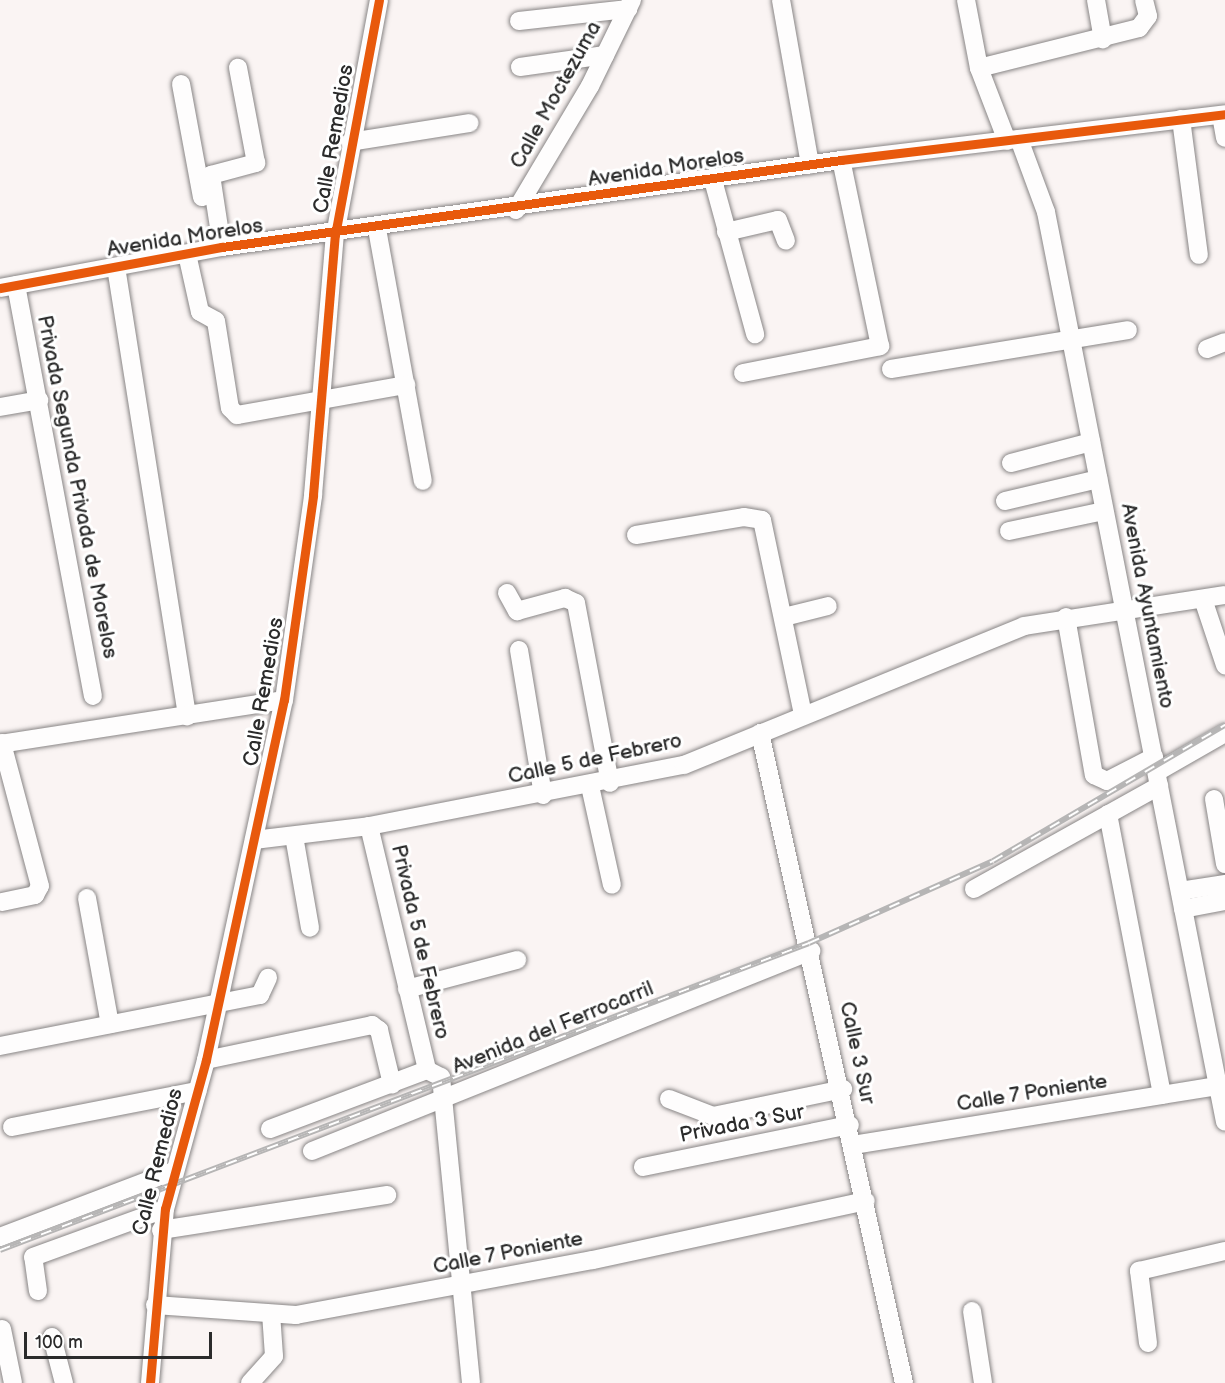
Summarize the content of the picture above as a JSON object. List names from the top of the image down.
{
  "streets": {
    "street": [
      "Calle Moctezuma",
      "Calle Remedios",
      "Avenida Morelos",
      "Privada Segunda Privada de Morelos",
      "Avenida Ayuntamiento",
      "Calle 5 de Febrero",
      "Privada 5 de Febrero",
      "Avenida del Ferrocarril",
      "Calle 3 Sur",
      "Calle 7 Poniente",
      "Privada 3 Sur"
    ]
  },
  "crossings": [
    ["Calle Moctezuma", "Avenida Morelos"],
    ["Calle Remedios", "Avenida Morelos"],
    ["Calle Remedios", "Calle 5 de Febrero"],
    ["Calle Remedios", "Calle 7 Poniente"],
    ["Avenida Morelos", "Privada Segunda Privada de Morelos"],
    ["Avenida Morelos", "Avenida Ayuntamiento"],
    ["Avenida Ayuntamiento", "Calle 5 de Febrero"],
    ["Avenida Ayuntamiento", "Calle 7 Poniente"],
    ["Calle 5 de Febrero", "Privada 5 de Febrero"],
    ["Calle 5 de Febrero", "Calle 3 Sur"],
    ["Privada 5 de Febrero", "Avenida del Ferrocarril"],
    ["Avenida del Ferrocarril", "Calle 3 Sur"],
    ["Calle 3 Sur", "Calle 7 Poniente"],
    ["Calle 3 Sur", "Privada 3 Sur"]
  ],
  "scale_bar": "100 m"
}
